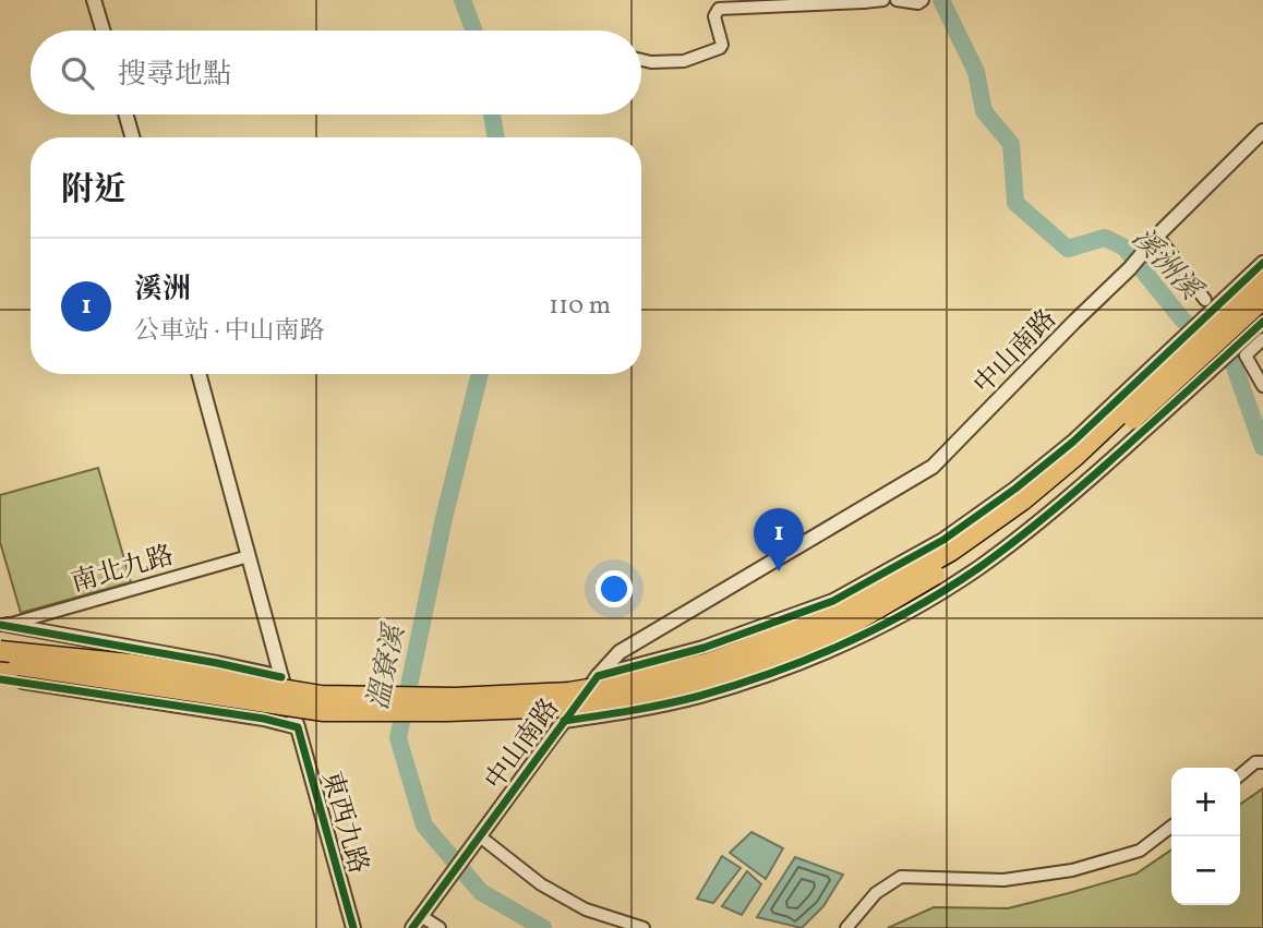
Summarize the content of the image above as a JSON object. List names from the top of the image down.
{
  "streets": {
    "street": ["中山南路", "南北九路", "東西九路"]
  },
  "crossings": [
    ["南北九路", "東西九路"]
  ],
  "water": ["溪洲溪", "溫寮溪"],
  "page": {
    "search": "搜尋地點",
    "heading": "附近",
    "list": [
      {
        "mark": "1",
        "name": "溪洲",
        "note": "公車站 · 中山南路",
        "value": "110 m"
      }
    ],
    "pins": "1",
    "map_buttons": ["+", "−"]
  }
}
